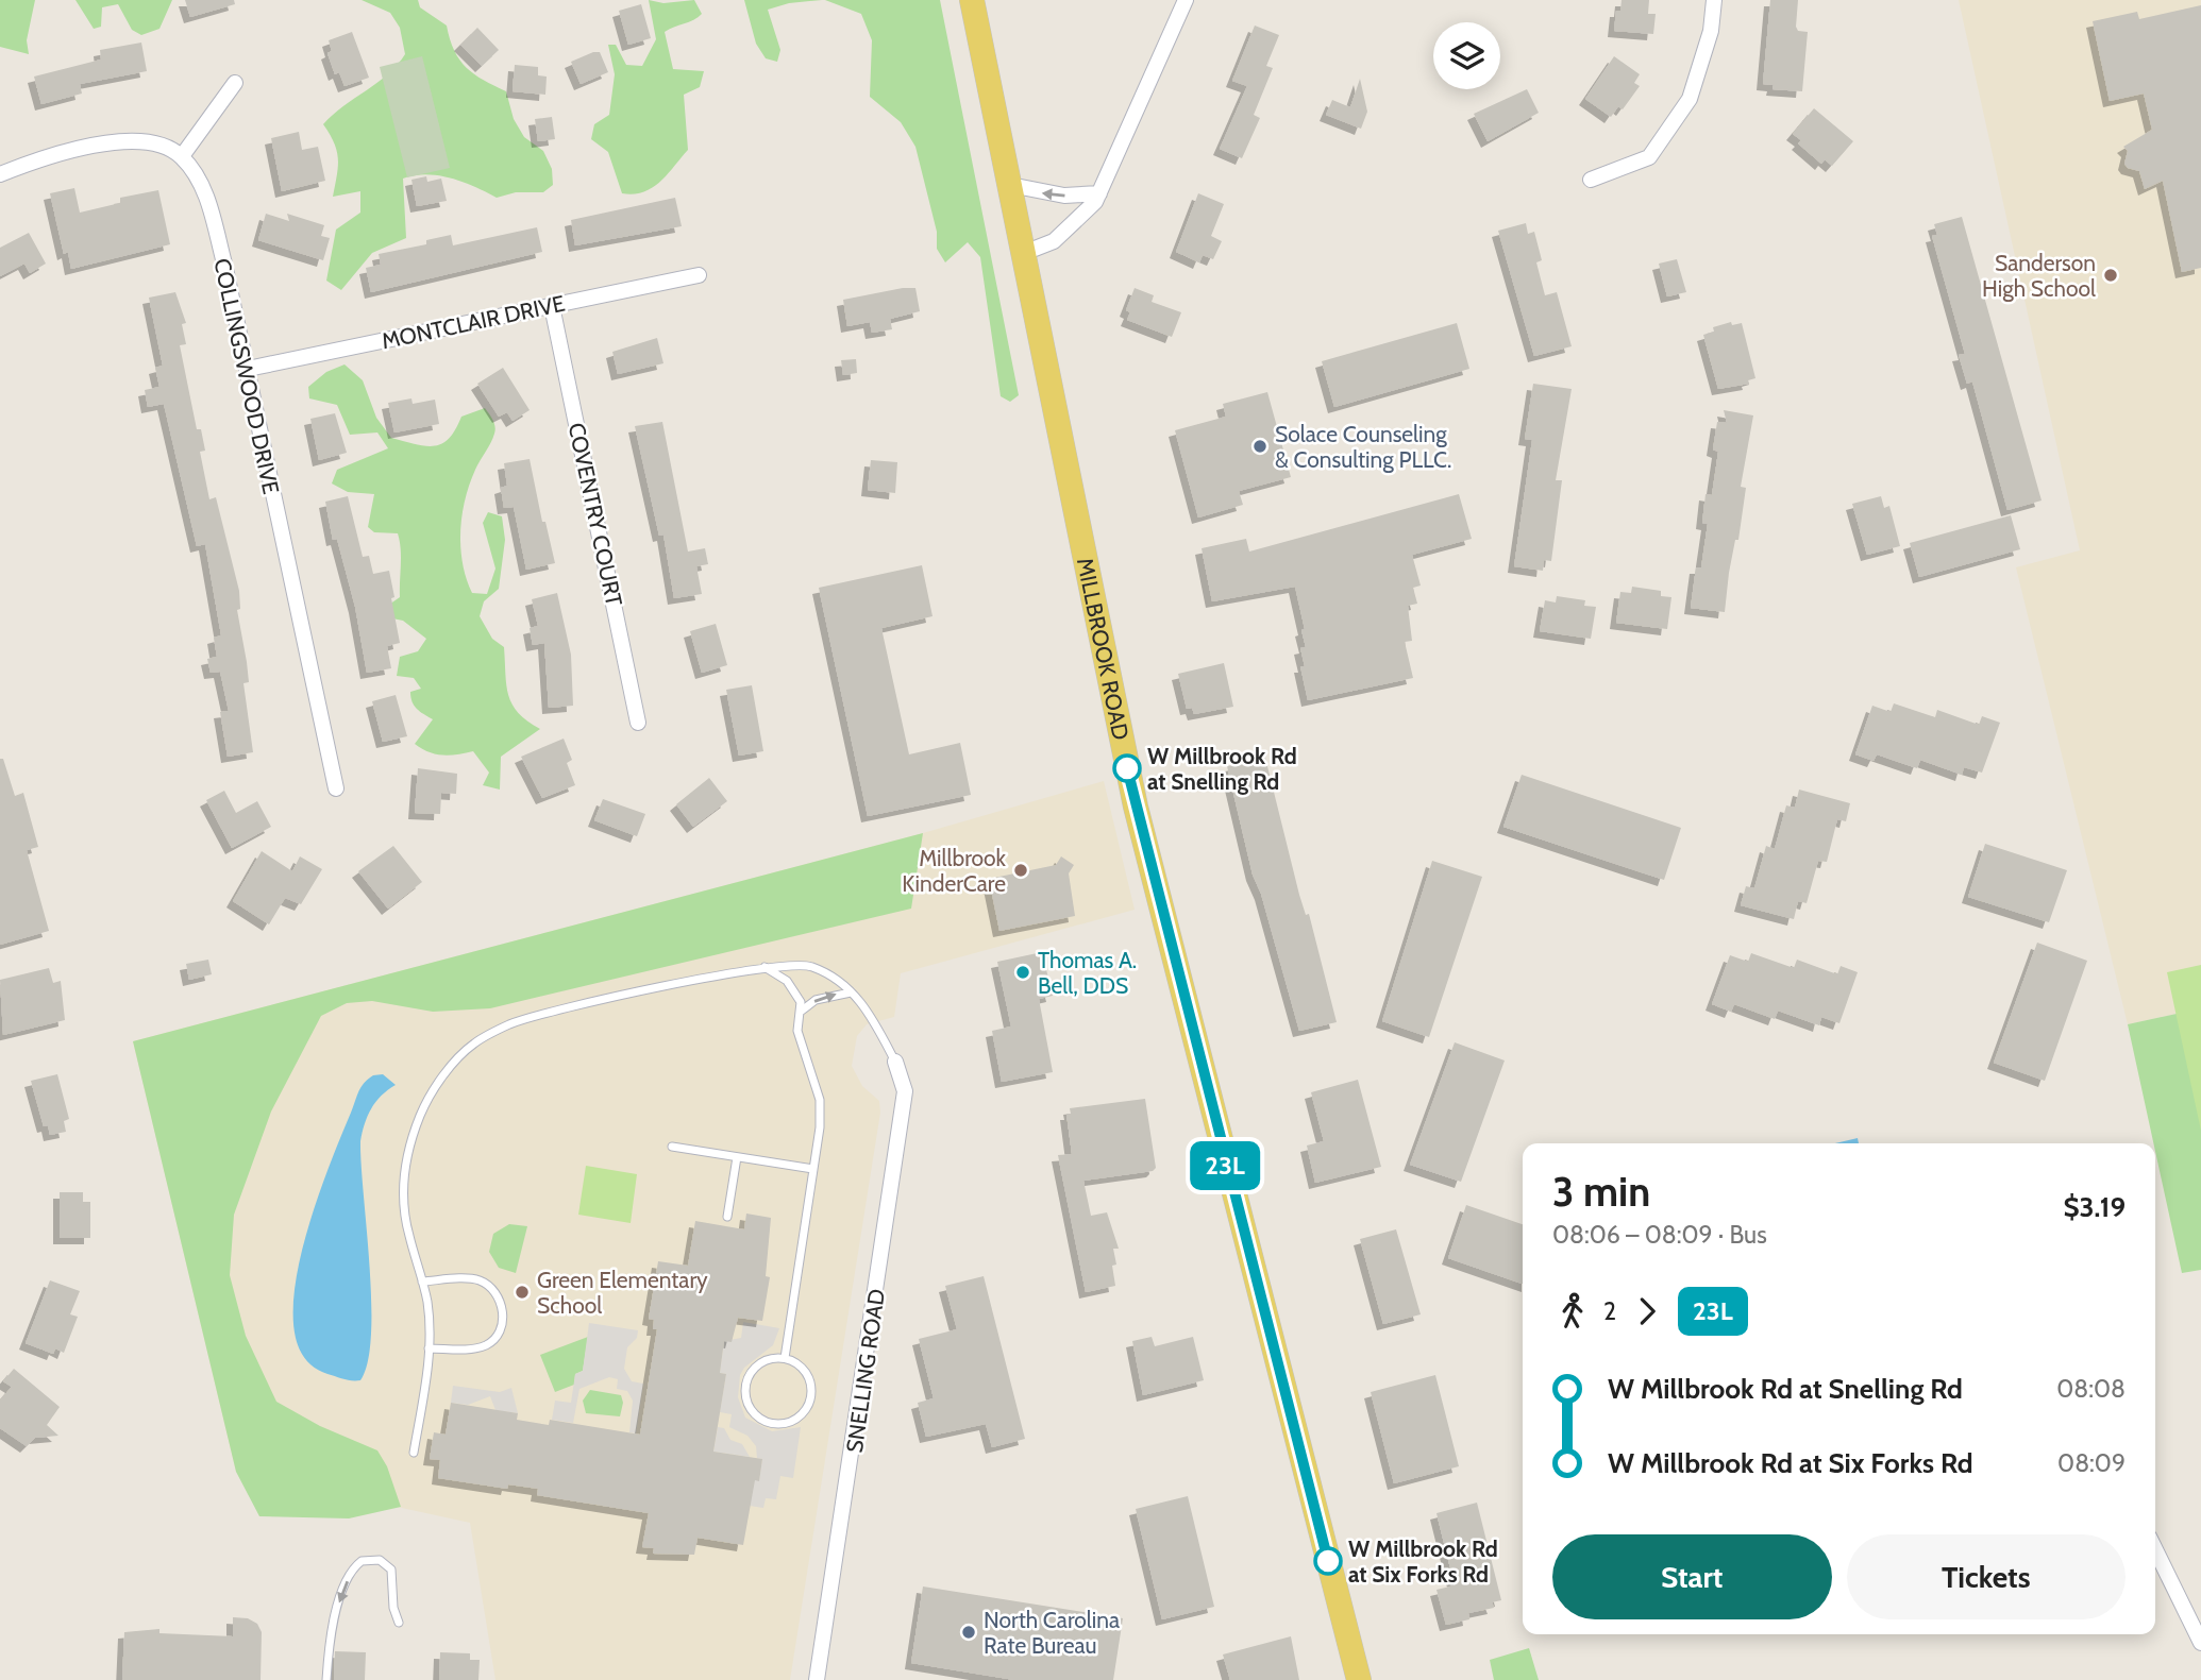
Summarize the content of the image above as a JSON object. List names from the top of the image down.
{
  "streets": {
    "main road": ["MILLBROOK ROAD"],
    "street": [
      "MONTCLAIR DRIVE",
      "COLLINGSWOOD DRIVE",
      "COVENTRY COURT",
      "SNELLING ROAD"
    ]
  },
  "crossings": [
    ["MONTCLAIR DRIVE", "COLLINGSWOOD DRIVE"],
    ["MONTCLAIR DRIVE", "COVENTRY COURT"]
  ],
  "places": [
    "Sanderson High School",
    "Solace Counseling & Consulting PLLC.",
    "W Millbrook Rd at Snelling Rd",
    "Millbrook KinderCare",
    "Thomas A. Bell, DDS",
    "Green Elementary School",
    "W Millbrook Rd at Six Forks Rd",
    "North Carolina Rate Bureau"
  ],
  "lines": ["bus line 23L"],
  "page": {
    "on_map": "23L",
    "heading": ["3 min", "08:06 – 08:09 · Bus", "$3.19"],
    "legs": ["2", "23L"],
    "list": [
      {
        "name": "W Millbrook Rd at Snelling Rd",
        "value": "08:08"
      },
      {
        "name": "W Millbrook Rd at Six Forks Rd",
        "value": "08:09"
      }
    ],
    "buttons": ["Start", "Tickets"]
  }
}
